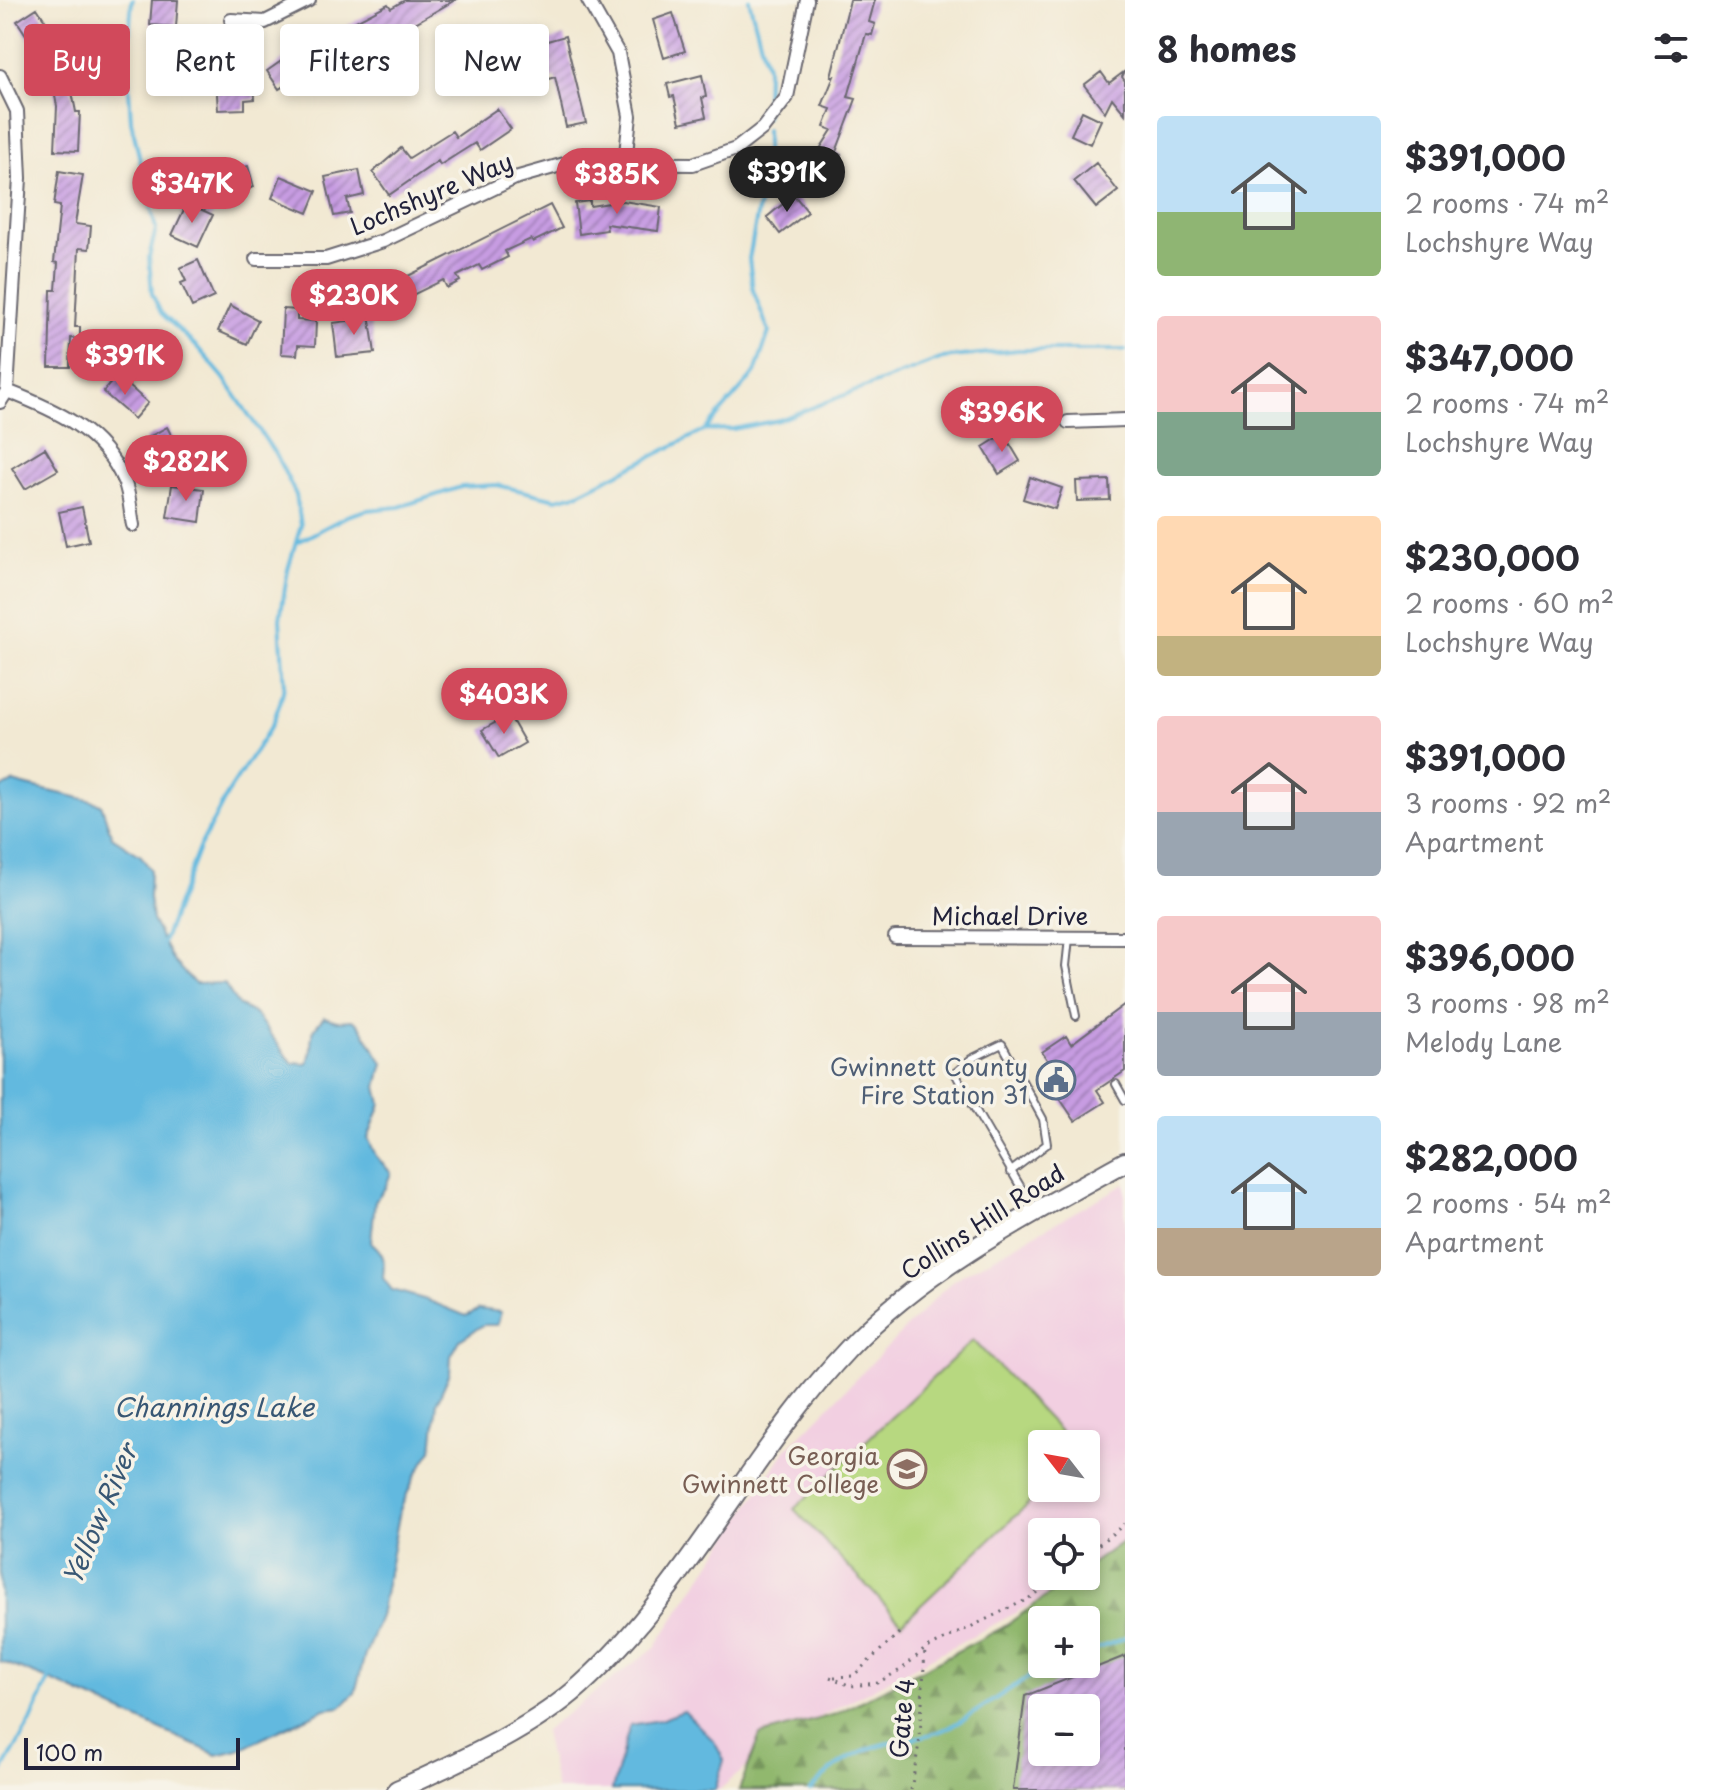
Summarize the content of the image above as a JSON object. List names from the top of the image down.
{
  "streets": {
    "street": ["Lochshyre Way", "Michael Drive", "Collins Hill Road"],
    "path": ["Gate 4"]
  },
  "water": ["Channings Lake", "Yellow River"],
  "places": {
    "public building": ["Gwinnett County Fire Station 31"],
    "school or university": ["Georgia Gwinnett College"]
  },
  "scale_bar": "100 m",
  "north": "top left",
  "page": {
    "heading": "8 homes",
    "chip": [
      "Buy",
      "Rent",
      "Filters",
      "New"
    ],
    "list": [
      {
        "name": "$391,000",
        "note": "2 rooms · 74 m² · Lochshyre Way"
      },
      {
        "name": "$347,000",
        "note": "2 rooms · 74 m² · Lochshyre Way"
      },
      {
        "name": "$230,000",
        "note": "2 rooms · 60 m² · Lochshyre Way"
      },
      {
        "name": "$391,000",
        "note": "3 rooms · 92 m² · Apartment"
      },
      {
        "name": "$396,000",
        "note": "3 rooms · 98 m² · Melody Lane"
      },
      {
        "name": "$282,000",
        "note": "2 rooms · 54 m² · Apartment"
      }
    ],
    "price": [
      "$391K",
      "$385K",
      "$347K",
      "$230K",
      "$391K",
      "$396K",
      "$282K",
      "$403K"
    ],
    "map_buttons": ["+", "−"],
    "scale": "100 m"
  }
}
